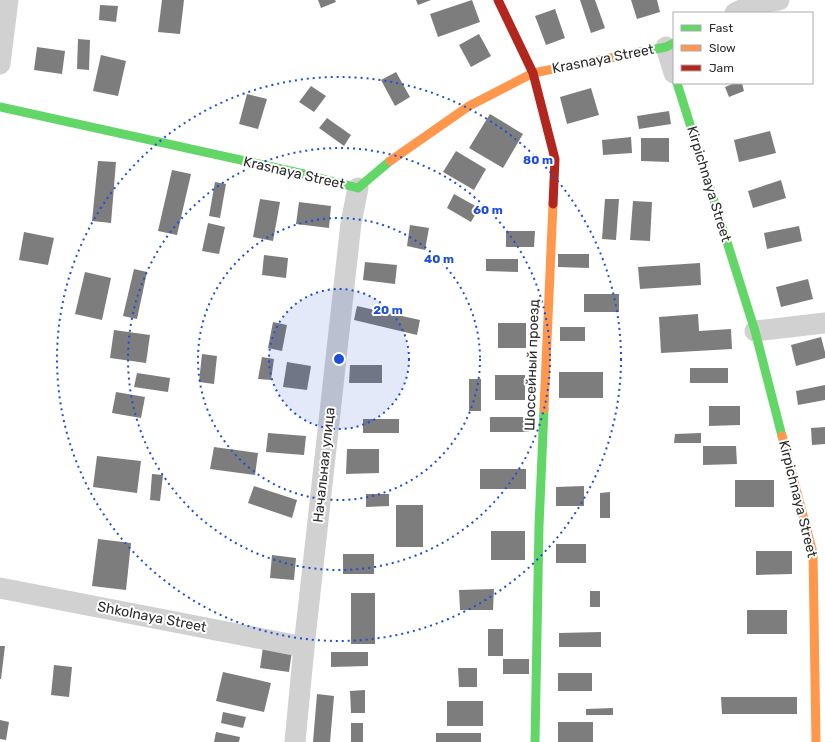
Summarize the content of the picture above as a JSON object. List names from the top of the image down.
{
  "streets": {
    "street": [
      "Krasnaya Street",
      "Kirpichnaya Street",
      "Шоссейный проезд",
      "Начальная улица",
      "Shkolnaya Street"
    ]
  },
  "crossings": [
    ["Krasnaya Street", "Шоссейный проезд"],
    ["Krasnaya Street", "Начальная улица"],
    ["Начальная улица", "Shkolnaya Street"]
  ],
  "legend": ["Fast", "Slow", "Jam"],
  "rings": [
    "80 m",
    "60 m",
    "40 m",
    "20 m"
  ]
}
